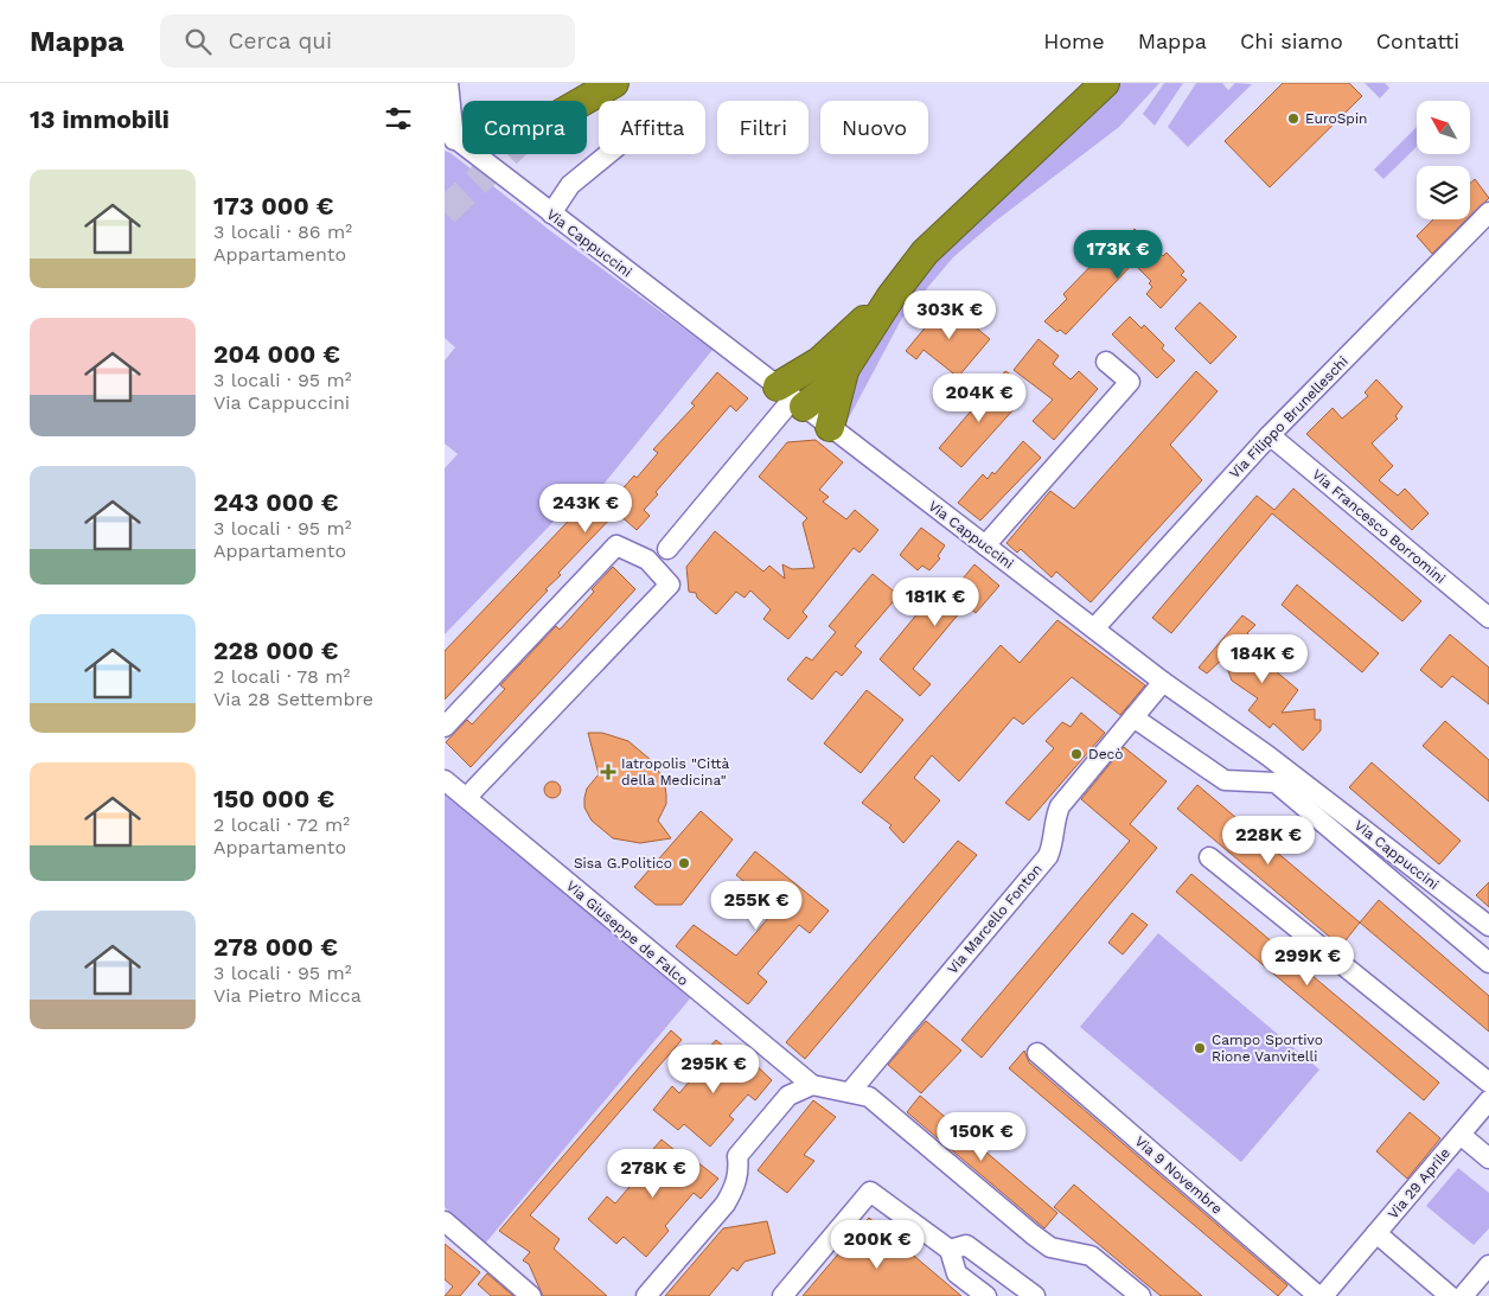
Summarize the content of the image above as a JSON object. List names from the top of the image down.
{
  "streets": {
    "street": [
      "Via Cappuccini",
      "Via Filippo Brunelleschi",
      "Via Francesco Borromini",
      "Via Marcello Fonton",
      "Via Giuseppe de Falco",
      "Via 9 Novembre",
      "Via 29 Aprile"
    ]
  },
  "crossings": [
    ["Via Cappuccini", "Via Filippo Brunelleschi"],
    ["Via Cappuccini", "Via Marcello Fonton"],
    ["Via Filippo Brunelleschi", "Via Francesco Borromini"]
  ],
  "places": {
    "other": [
      "EuroSpin",
      "Decò",
      "Sisa G.Politico",
      "Campo Sportivo Rione Vanvitelli"
    ],
    "health": ["Iatropolis \"Città della Medicina\""]
  },
  "north": "top left",
  "page": {
    "header": "Mappa",
    "search": "Cerca qui",
    "nav": [
      "Home",
      "Mappa",
      "Chi siamo",
      "Contatti"
    ],
    "heading": "13 immobili",
    "chip": [
      "Compra",
      "Affitta",
      "Filtri",
      "Nuovo"
    ],
    "list": [
      {
        "name": "173 000 €",
        "note": "3 locali · 86 m² · Appartamento"
      },
      {
        "name": "204 000 €",
        "note": "3 locali · 95 m² · Via Cappuccini"
      },
      {
        "name": "243 000 €",
        "note": "3 locali · 95 m² · Appartamento"
      },
      {
        "name": "228 000 €",
        "note": "2 locali · 78 m² · Via 28 Settembre"
      },
      {
        "name": "150 000 €",
        "note": "2 locali · 72 m² · Appartamento"
      },
      {
        "name": "278 000 €",
        "note": "3 locali · 95 m² · Via Pietro Micca"
      }
    ],
    "price": [
      "173K €",
      "303K €",
      "204K €",
      "243K €",
      "181K €",
      "184K €",
      "228K €",
      "255K €",
      "299K €",
      "295K €",
      "150K €",
      "278K €",
      "200K €"
    ]
  }
}
